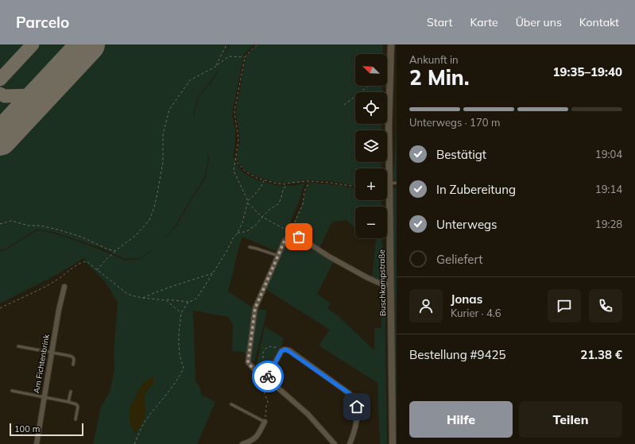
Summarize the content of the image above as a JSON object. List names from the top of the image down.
{
  "streets": {
    "main road": ["Buschkampstraße"],
    "street": ["Am Fichtenbrink"]
  },
  "scale_bar": "100 m",
  "north": "top left",
  "page": {
    "header": "Parcelo",
    "nav": [
      "Start",
      "Karte",
      "Über uns",
      "Kontakt"
    ],
    "heading": ["2 Min.", "Ankunft in", "19:35–19:40"],
    "panel": [
      "Jonas",
      "Kurier · 4.6",
      "Bestellung #9425",
      "21.38 €"
    ],
    "map_buttons": ["+", "−"],
    "bar": "Unterwegs · 170 m",
    "list": [
      ["Bestätigt", "19:04"],
      ["In Zubereitung", "19:14"],
      ["Unterwegs", "19:28"],
      "Geliefert"
    ],
    "buttons": ["Hilfe", "Teilen"],
    "scale": "100 m"
  }
}
